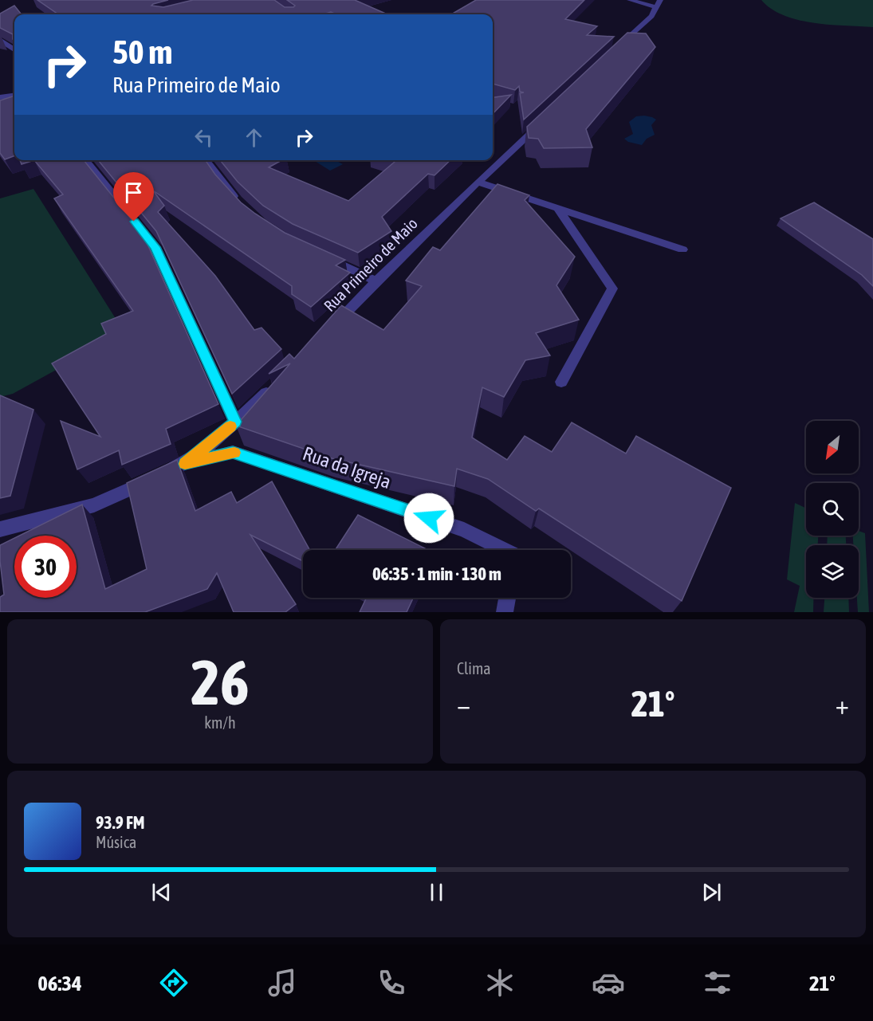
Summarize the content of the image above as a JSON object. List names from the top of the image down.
{
  "streets": {
    "street": ["Rua Primeiro de Maio", "Rua da Igreja"]
  },
  "north": "bottom left",
  "page": {
    "turn": ["50 m", "Rua Primeiro de Maio"],
    "limit": "30",
    "trip": "06:35 · 1 min · 130 m",
    "tile": [
      ["26", "km/h"],
      "Clima"
    ],
    "heat": ["−", "21°", "+"],
    "song": ["93.9 FM", "Música"],
    "tabs": ["06:34", "21°"]
  }
}
